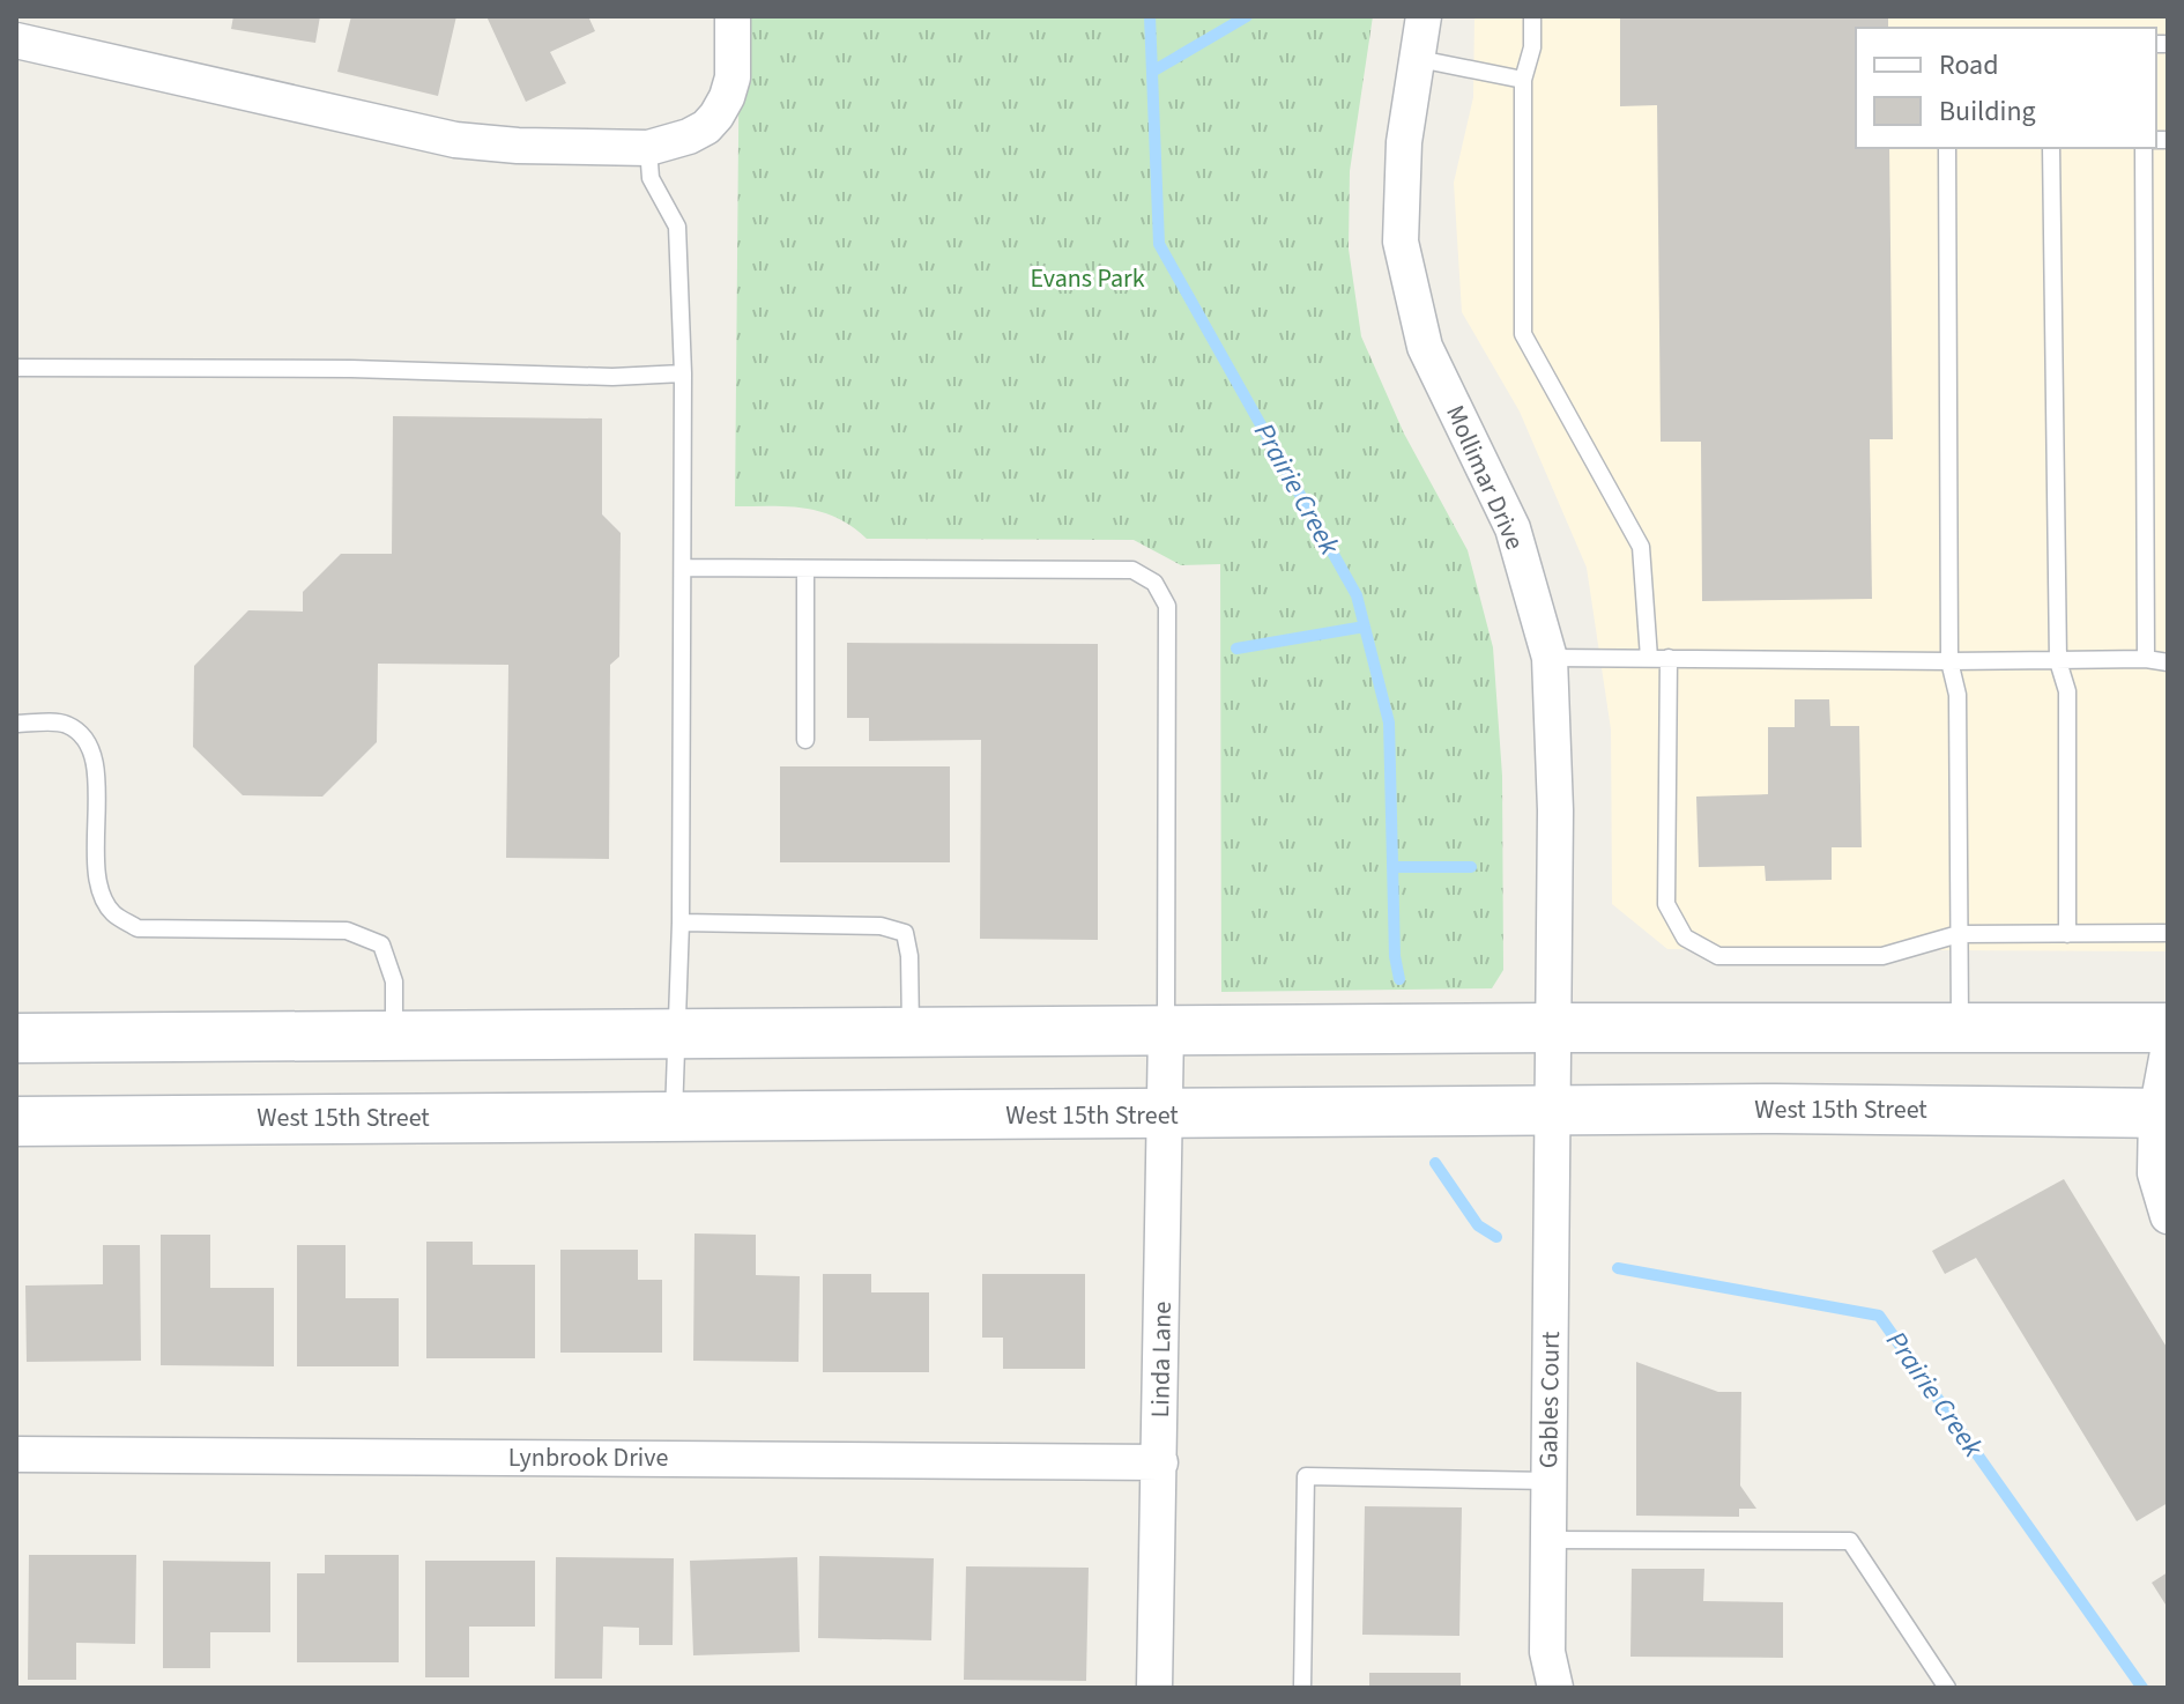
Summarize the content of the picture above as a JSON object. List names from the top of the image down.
{
  "streets": {
    "main road": ["West 15th Street"],
    "street": [
      "Mollimar Drive",
      "Linda Lane",
      "Gables Court",
      "Lynbrook Drive"
    ]
  },
  "crossings": [
    ["Mollimar Drive", "West 15th Street"],
    ["Mollimar Drive", "Gables Court"],
    ["West 15th Street", "Linda Lane"],
    ["West 15th Street", "Gables Court"],
    ["Linda Lane", "Lynbrook Drive"]
  ],
  "water": ["Prairie Creek"],
  "parks": ["Evans Park"],
  "legend": ["Road", "Building"]
}
